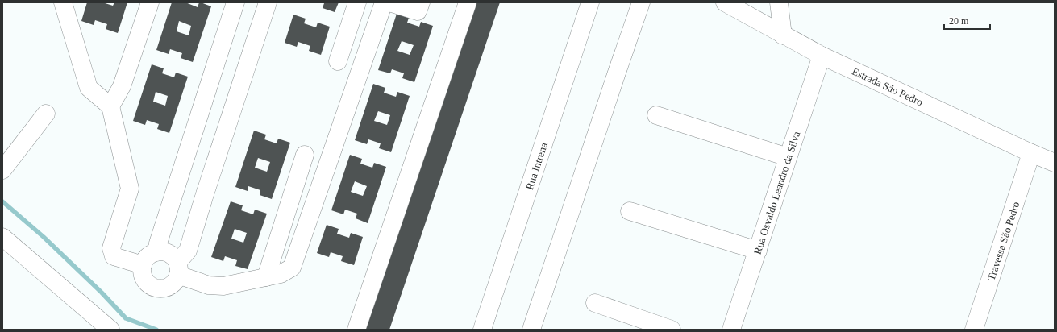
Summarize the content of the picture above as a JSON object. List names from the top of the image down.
{
  "streets": {
    "street": [
      "Estrada São Pedro",
      "Rua Intrena",
      "Rua Osvaldo Leandro da Silva",
      "Travessa São Pedro"
    ]
  },
  "crossings": [
    ["Estrada São Pedro", "Rua Osvaldo Leandro da Silva"],
    ["Estrada São Pedro", "Travessa São Pedro"]
  ],
  "scale_bar": "20 m"
}
